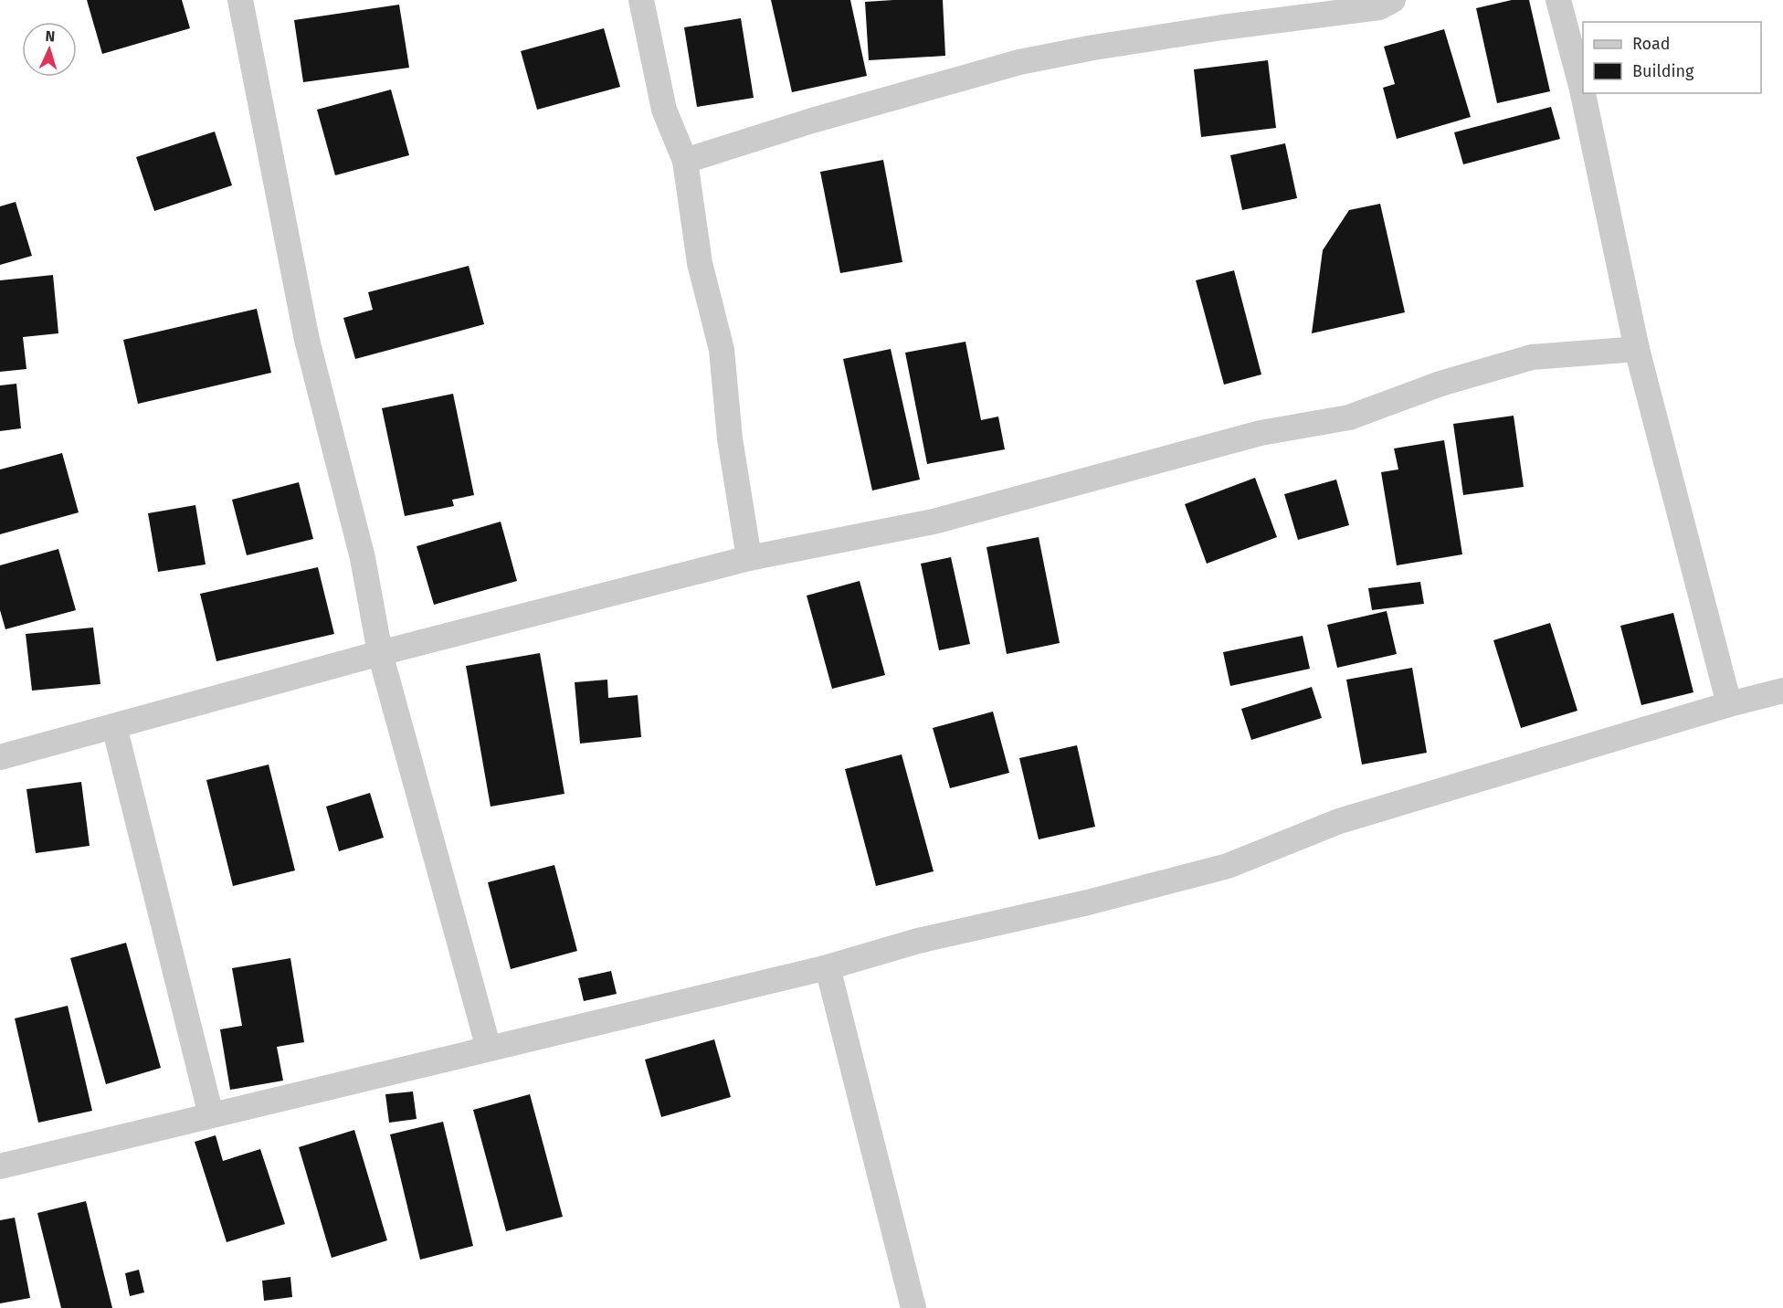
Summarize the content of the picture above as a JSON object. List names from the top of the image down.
{
  "legend": ["Road", "Building"],
  "north": "top"
}
